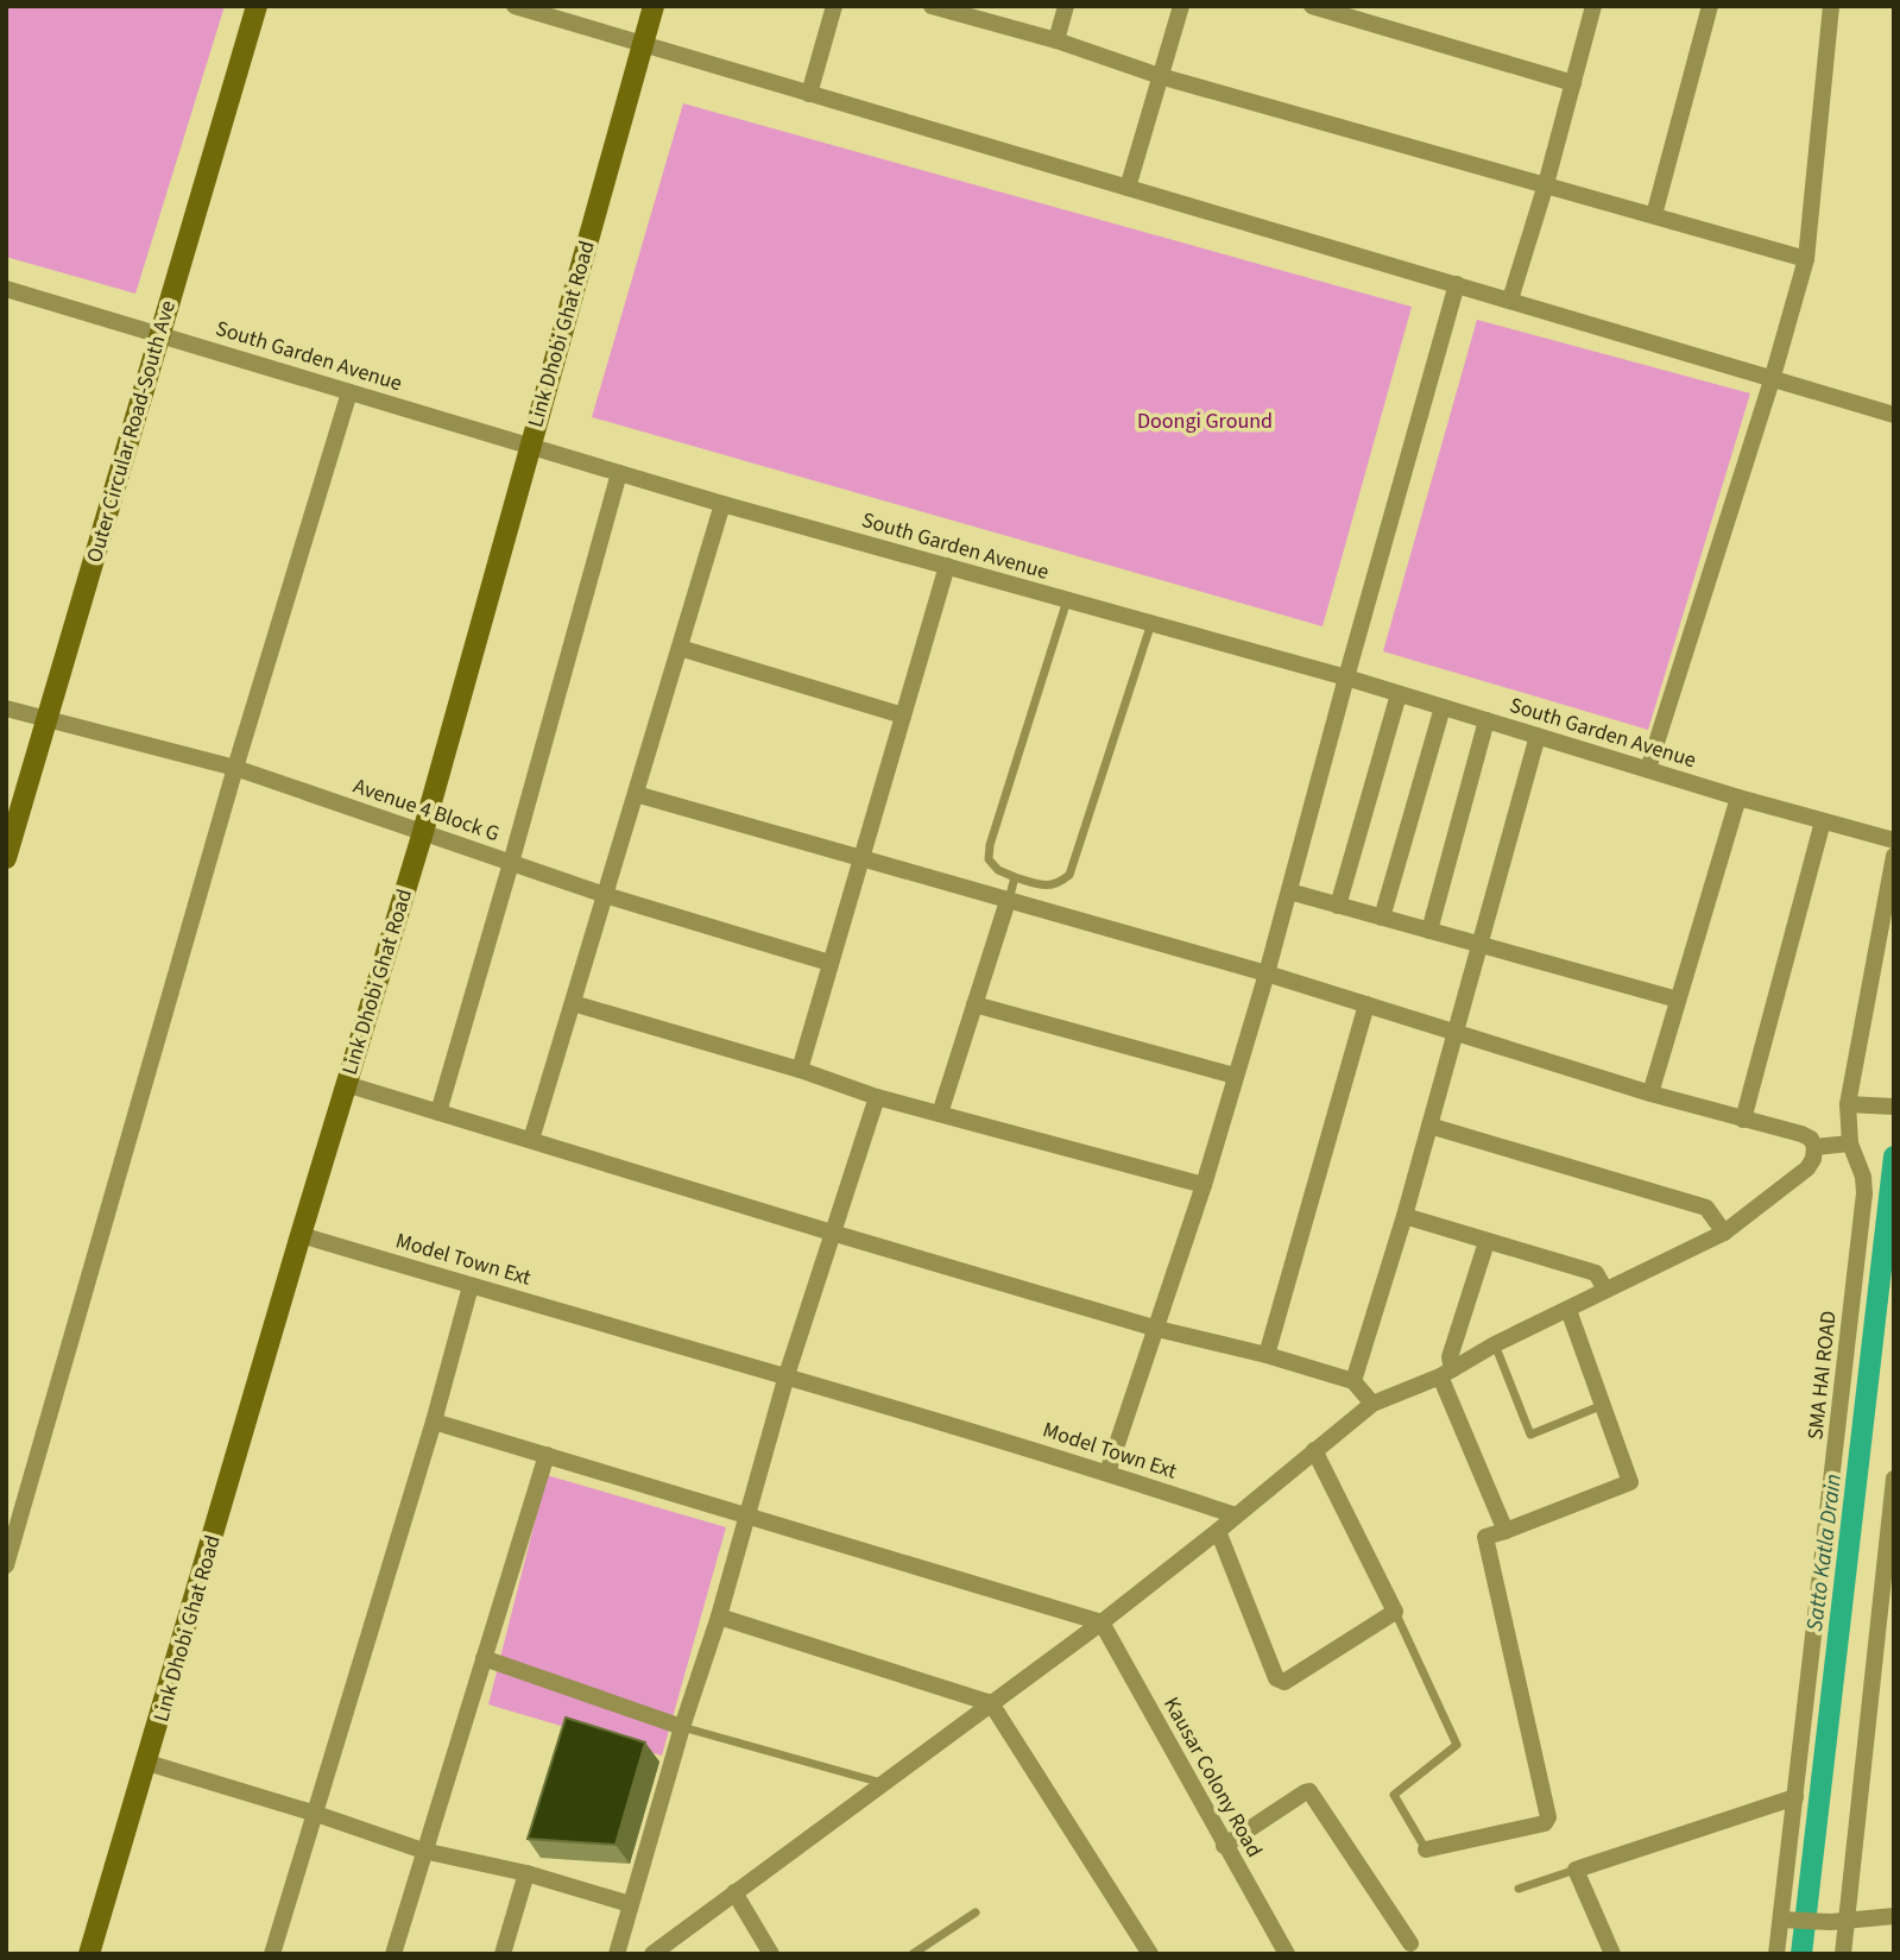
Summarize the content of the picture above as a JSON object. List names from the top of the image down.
{
  "streets": {
    "street": [
      "Link Dhobi Ghat Road",
      "South Garden Avenue",
      "Outer Circular Road-South Ave",
      "Avenue 4 Block G",
      "Model Town Ext",
      "SMA HAI ROAD",
      "Kausar Colony Road"
    ]
  },
  "crossings": [
    ["Link Dhobi Ghat Road", "South Garden Avenue"],
    ["Link Dhobi Ghat Road", "Avenue 4 Block G"],
    ["Link Dhobi Ghat Road", "Model Town Ext"],
    ["South Garden Avenue", "Outer Circular Road-South Ave"],
    ["Outer Circular Road-South Ave", "Avenue 4 Block G"]
  ],
  "water": ["Satto Katla Drain"],
  "parks": ["Doongi Ground"]
}
